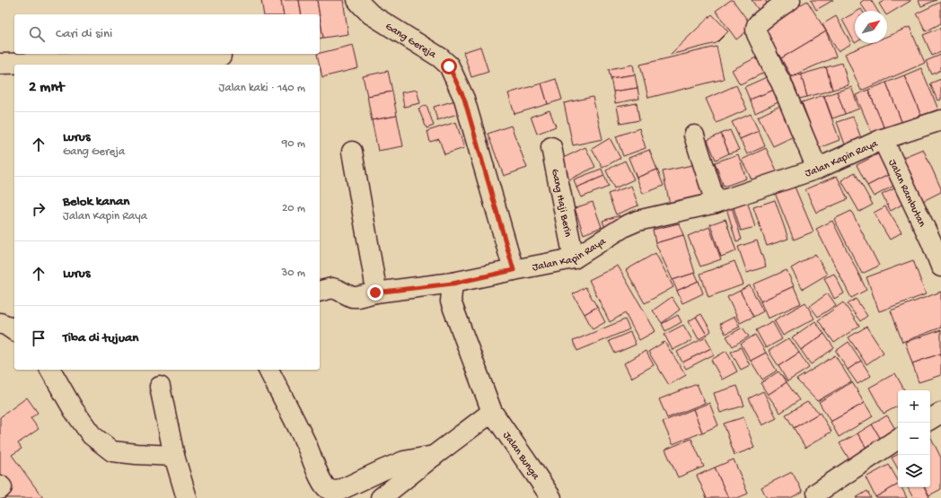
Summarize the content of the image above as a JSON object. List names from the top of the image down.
{
  "streets": {
    "street": [
      "Gang Gereja",
      "Jalan Kapin Raya",
      "Jalan Rambutan",
      "Gang Haji Berin",
      "Jalan Bunga"
    ]
  },
  "crossings": [
    ["Gang Gereja", "Jalan Kapin Raya"],
    ["Jalan Kapin Raya", "Jalan Rambutan"],
    ["Jalan Kapin Raya", "Gang Haji Berin"]
  ],
  "north": "top right",
  "page": {
    "search": "Cari di sini",
    "heading": ["2 mnt", "Jalan kaki · 140 m"],
    "list": [
      ["Lurus", "Gang Gereja", "90 m"],
      ["Belok kanan", "Jalan Kapin Raya", "20 m"],
      ["Lurus", "30 m"],
      "Tiba di tujuan"
    ],
    "map_buttons": ["+", "−"]
  }
}
